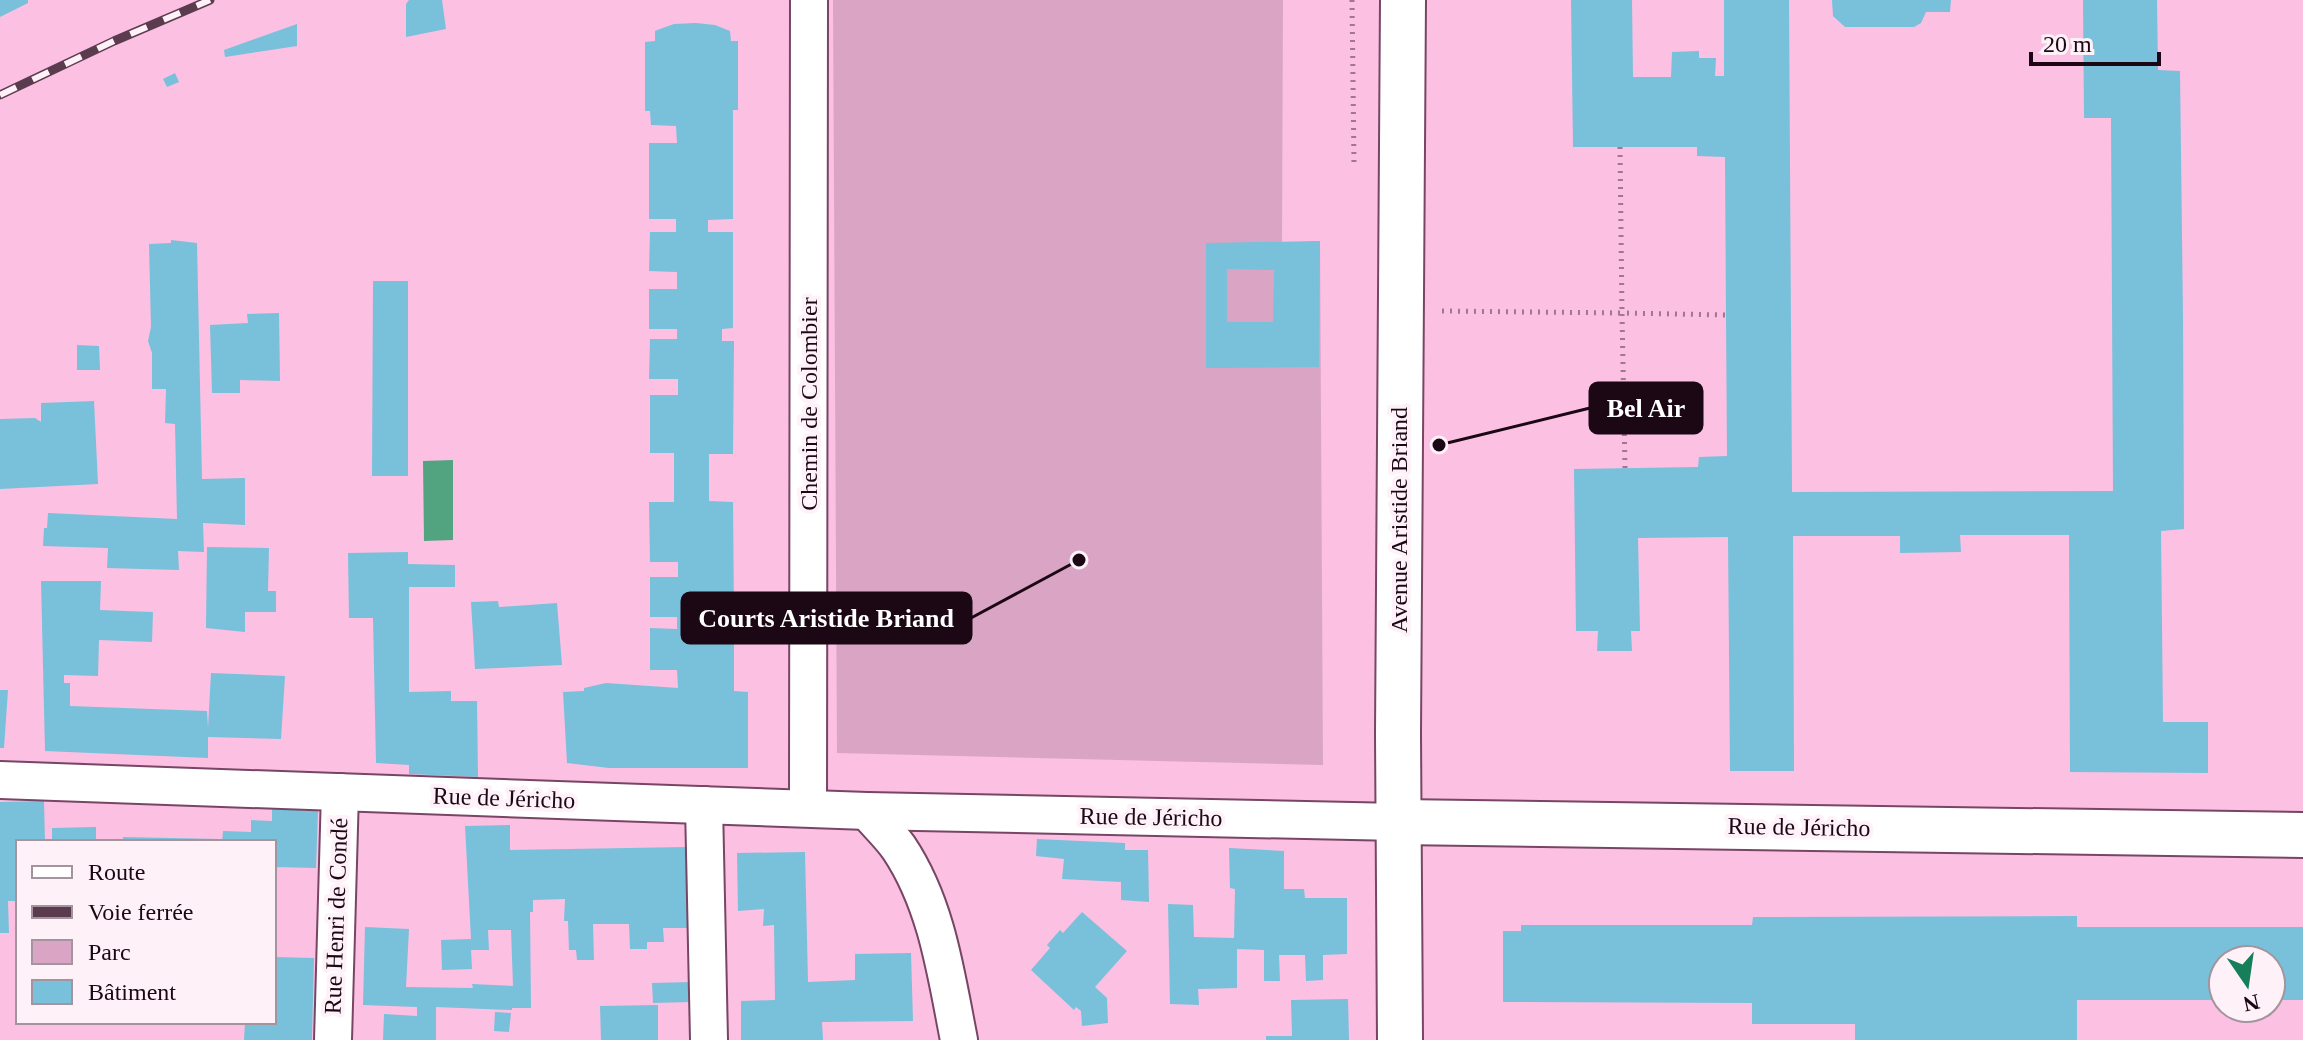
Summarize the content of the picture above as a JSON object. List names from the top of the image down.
{
  "streets": {
    "street": [
      "Chemin de Colombier",
      "Avenue Aristide Briand",
      "Rue de Jéricho",
      "Rue Henri de Condé"
    ]
  },
  "crossings": [
    ["Chemin de Colombier", "Rue de Jéricho"],
    ["Avenue Aristide Briand", "Rue de Jéricho"],
    ["Rue de Jéricho", "Rue Henri de Condé"]
  ],
  "places": ["Bel Air", "Courts Aristide Briand"],
  "legend": [
    "Route",
    "Voie ferrée",
    "Parc",
    "Bâtiment"
  ],
  "scale_bar": "20 m",
  "north": "bottom"
}
